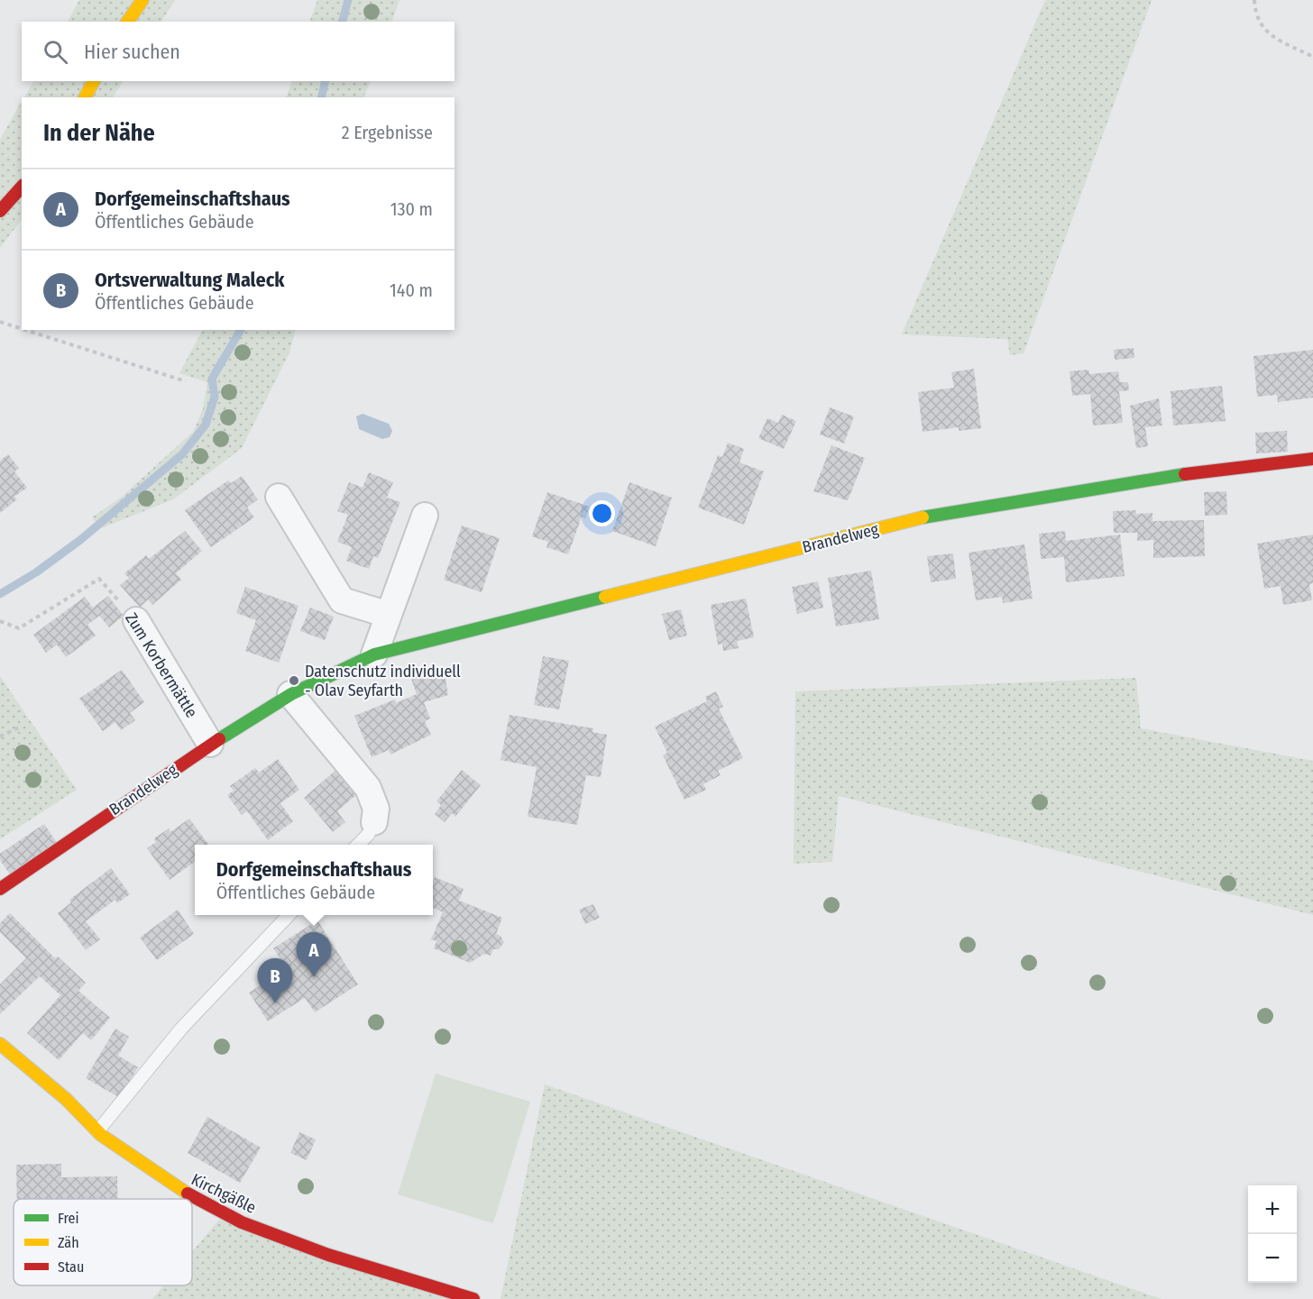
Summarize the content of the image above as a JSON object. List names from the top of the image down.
{
  "streets": {
    "street": ["Brandelweg", "Zum Korbermättle", "Kirchgäßle"]
  },
  "crossings": [
    ["Brandelweg", "Zum Korbermättle"]
  ],
  "places": ["Datenschutz individuell - Olav Seyfarth"],
  "legend": ["Frei", "Zäh", "Stau"],
  "page": {
    "search": "Hier suchen",
    "heading": ["In der Nähe", "2 Ergebnisse"],
    "list": [
      {
        "mark": "A",
        "name": "Dorfgemeinschaftshaus",
        "note": "Öffentliches Gebäude",
        "value": "130 m"
      },
      {
        "mark": "B",
        "name": "Ortsverwaltung Maleck",
        "note": "Öffentliches Gebäude",
        "value": "140 m"
      }
    ],
    "popup": ["Dorfgemeinschaftshaus", "Öffentliches Gebäude"],
    "pins": ["A", "B"],
    "map_buttons": ["+", "−"]
  }
}
